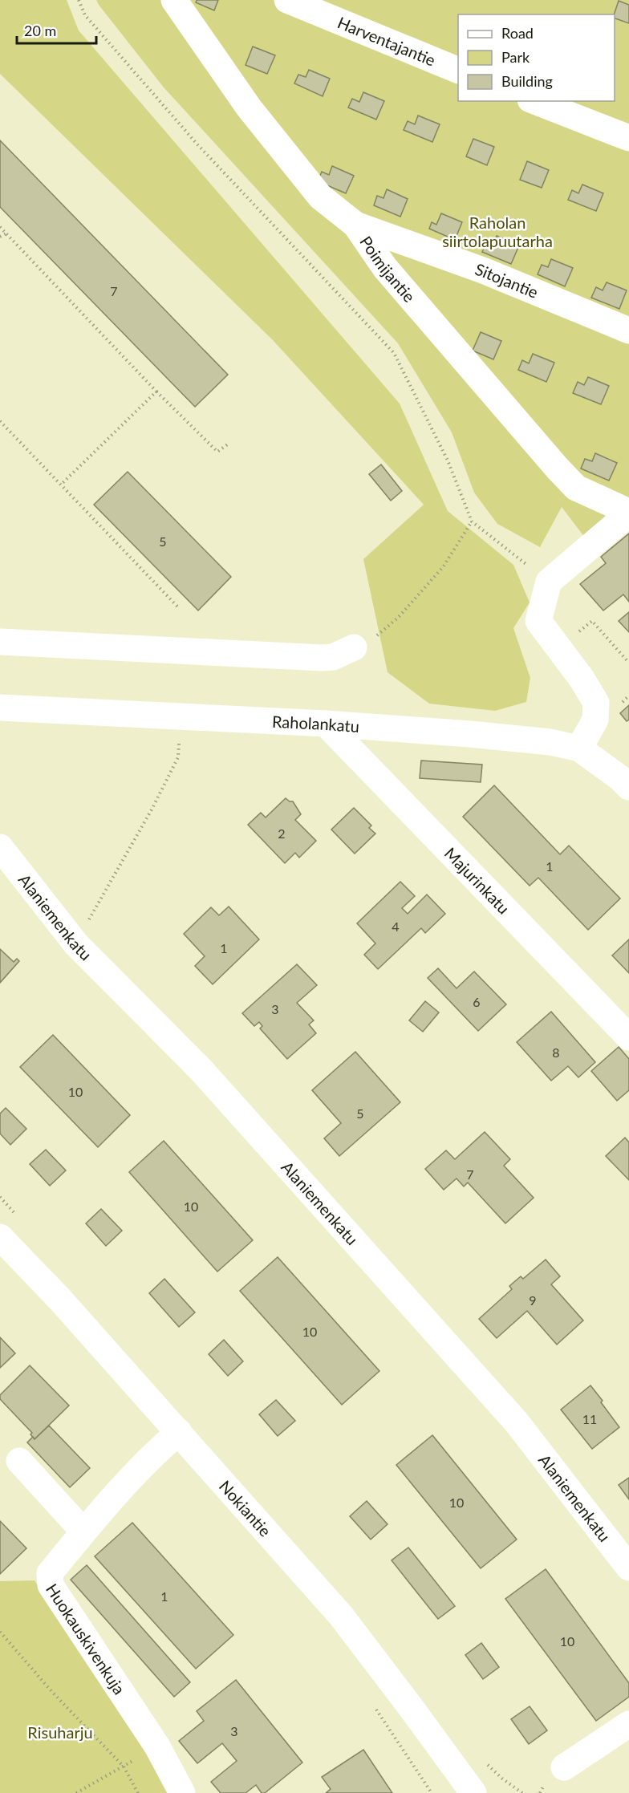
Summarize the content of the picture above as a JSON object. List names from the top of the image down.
{
  "streets": {
    "street": [
      "Harventajantie",
      "Poimijantie",
      "Sitojantie",
      "Raholankatu",
      "Majurinkatu",
      "Alaniemenkatu",
      "Nokiantie",
      "Huokauskivenkuja"
    ]
  },
  "crossings": [
    ["Poimijantie", "Sitojantie"],
    ["Raholankatu", "Majurinkatu"],
    ["Nokiantie", "Huokauskivenkuja"]
  ],
  "parks": ["Raholan siirtolapuutarha", "Risuharju"],
  "house_numbers": [
    "7",
    "5",
    "2",
    "1",
    "4",
    "1",
    "6",
    "3",
    "8",
    "10",
    "5",
    "7",
    "10",
    "9",
    "10",
    "11",
    "10",
    "1",
    "10",
    "3"
  ],
  "legend": ["Road", "Park", "Building"],
  "scale_bar": "20 m"
}
